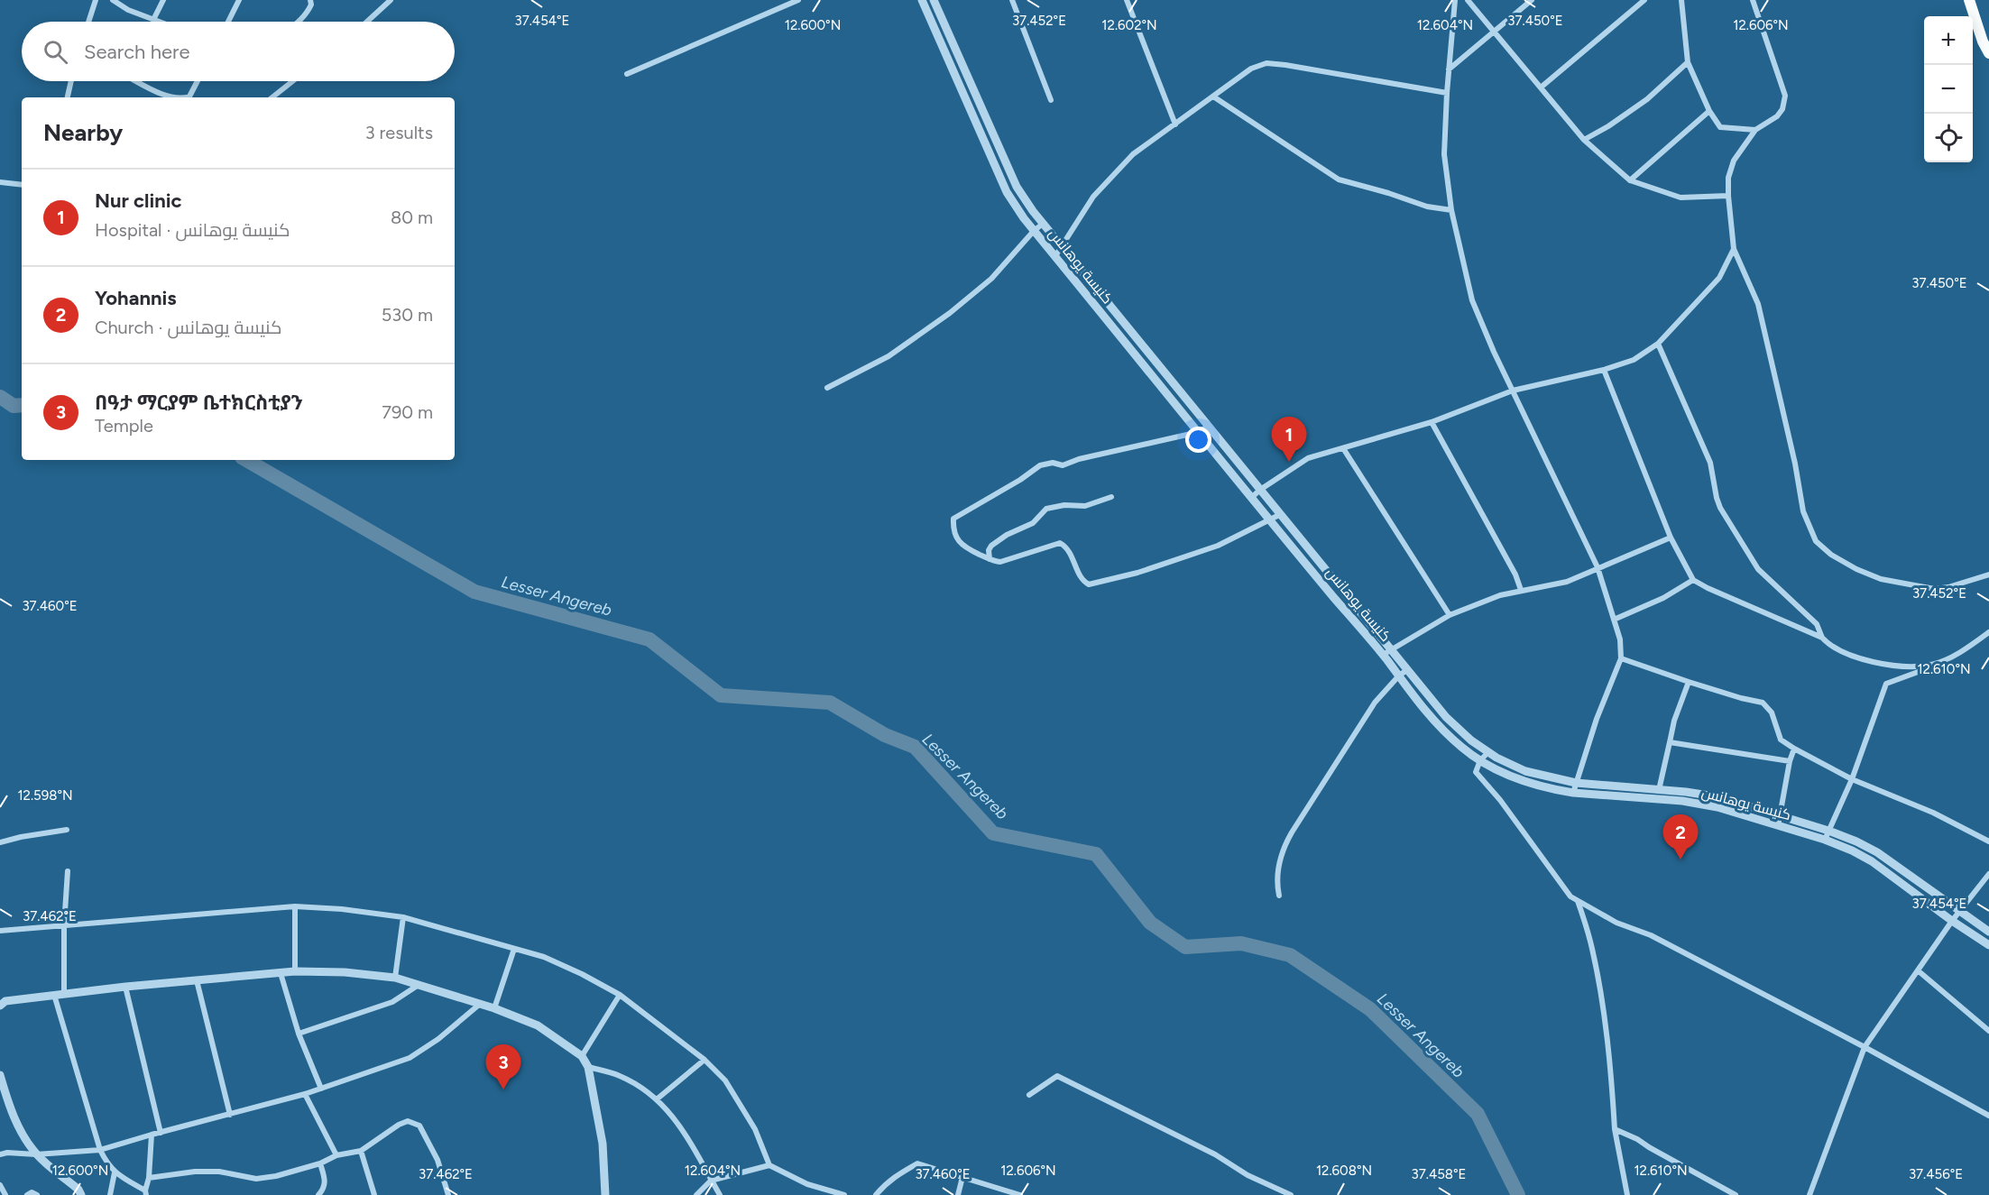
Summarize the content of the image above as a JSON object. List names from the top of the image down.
{
  "streets": {
    "street": ["كنيسة يوهانس"]
  },
  "water": ["Lesser Angereb"],
  "page": {
    "map_buttons": ["+", "−"],
    "search": "Search here",
    "heading": ["Nearby", "3 results"],
    "list": [
      {
        "mark": "1",
        "name": "Nur clinic",
        "note": "Hospital · كنيسة يوهانس",
        "value": "80 m"
      },
      {
        "mark": "2",
        "name": "Yohannis",
        "note": "Church · كنيسة يوهانس",
        "value": "530 m"
      },
      {
        "mark": "3",
        "name": "በዓታ ማርያም ቤተክርስቲያን",
        "note": "Temple",
        "value": "790 m"
      }
    ],
    "pins": ["1", "2", "3"]
  },
  "coordinates": [
    "37.450°E",
    "37.454°E",
    "37.452°E",
    "12.600°N",
    "12.602°N",
    "12.604°N",
    "12.606°N",
    "37.460°E",
    "12.610°N",
    "12.598°N",
    "37.462°E",
    "12.608°N",
    "37.458°E",
    "37.456°E"
  ]
}
